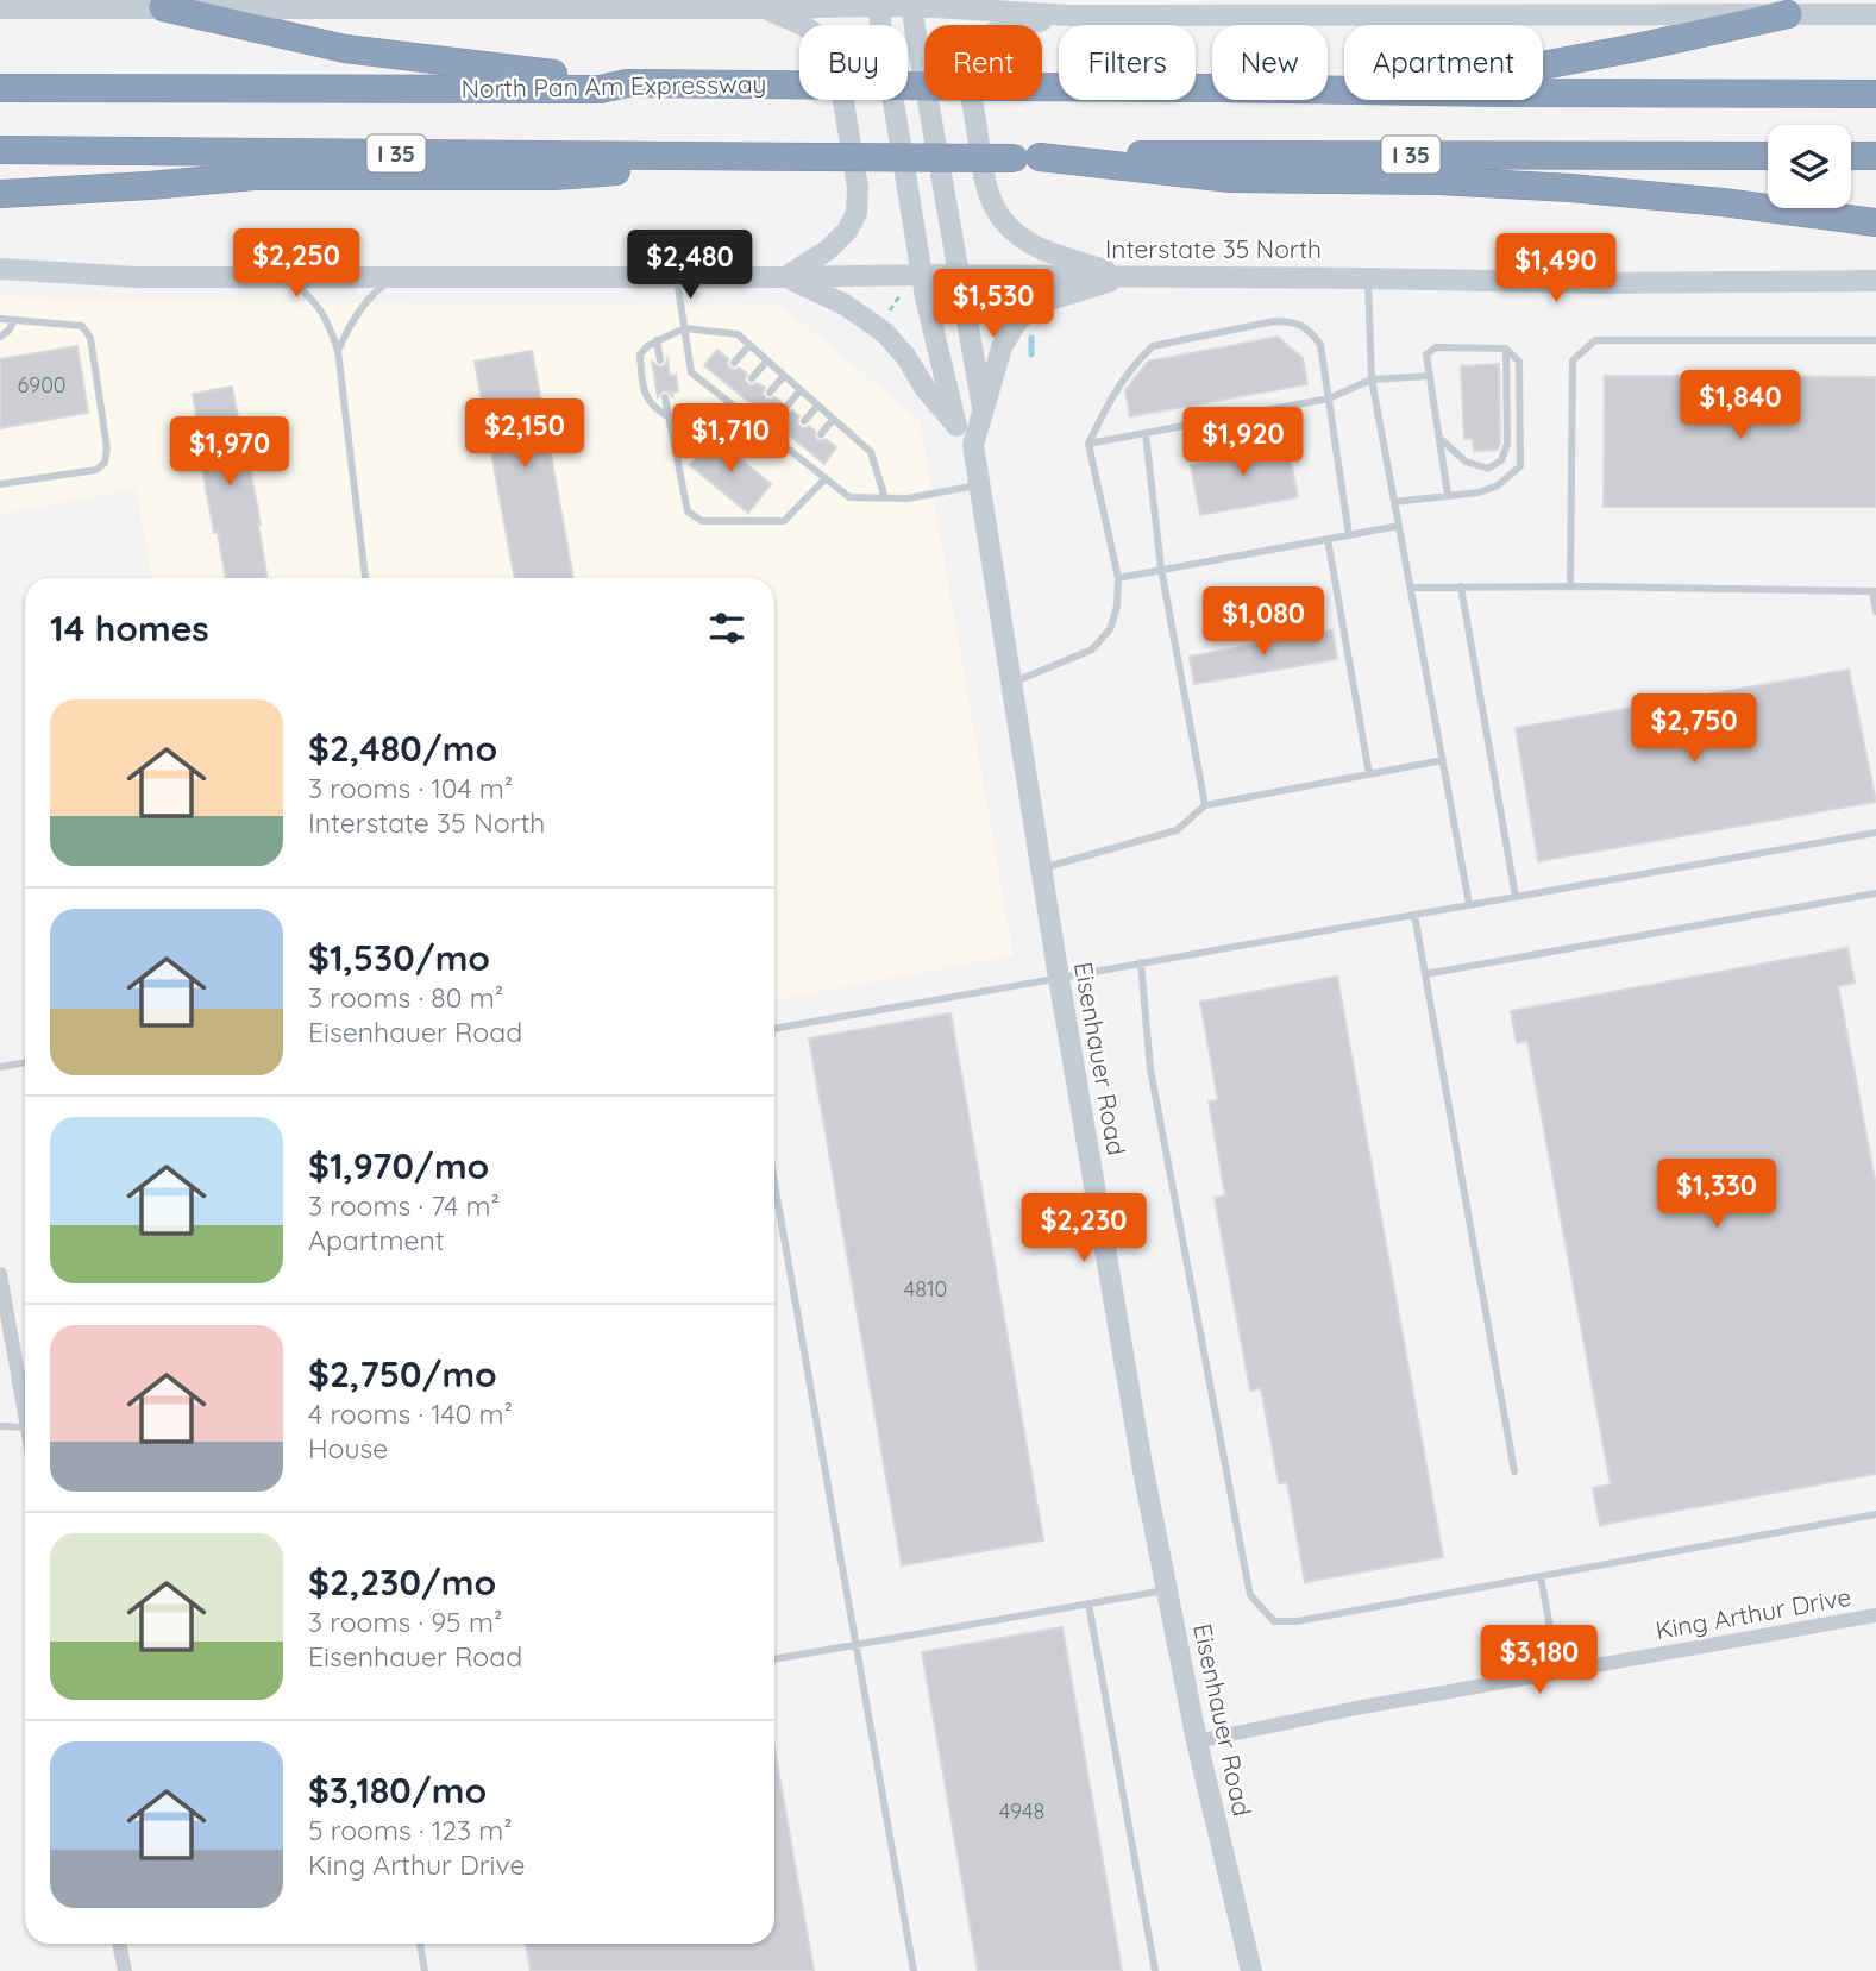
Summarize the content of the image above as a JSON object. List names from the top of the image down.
{
  "streets": {
    "highway": ["North Pan Am Expressway", "I 35"],
    "main road": ["Interstate 35 North", "Eisenhauer Road"],
    "street": ["King Arthur Drive"]
  },
  "crossings": [
    ["Interstate 35 North", "Eisenhauer Road"],
    ["Eisenhauer Road", "King Arthur Drive"]
  ],
  "house_numbers": ["6900", "4810", "4948"],
  "page": {
    "chip": [
      "Buy",
      "Rent",
      "Filters",
      "New",
      "Apartment"
    ],
    "price": [
      "$2,250",
      "$2,480",
      "$1,490",
      "$1,530",
      "$1,840",
      "$2,150",
      "$1,710",
      "$1,920",
      "$1,970",
      "$1,080",
      "$2,750",
      "$1,330",
      "$2,230",
      "$3,180"
    ],
    "heading": "14 homes",
    "list": [
      {
        "name": "$2,480/mo",
        "note": "3 rooms · 104 m² · Interstate 35 North"
      },
      {
        "name": "$1,530/mo",
        "note": "3 rooms · 80 m² · Eisenhauer Road"
      },
      {
        "name": "$1,970/mo",
        "note": "3 rooms · 74 m² · Apartment"
      },
      {
        "name": "$2,750/mo",
        "note": "4 rooms · 140 m² · House"
      },
      {
        "name": "$2,230/mo",
        "note": "3 rooms · 95 m² · Eisenhauer Road"
      },
      {
        "name": "$3,180/mo",
        "note": "5 rooms · 123 m² · King Arthur Drive"
      }
    ]
  }
}
